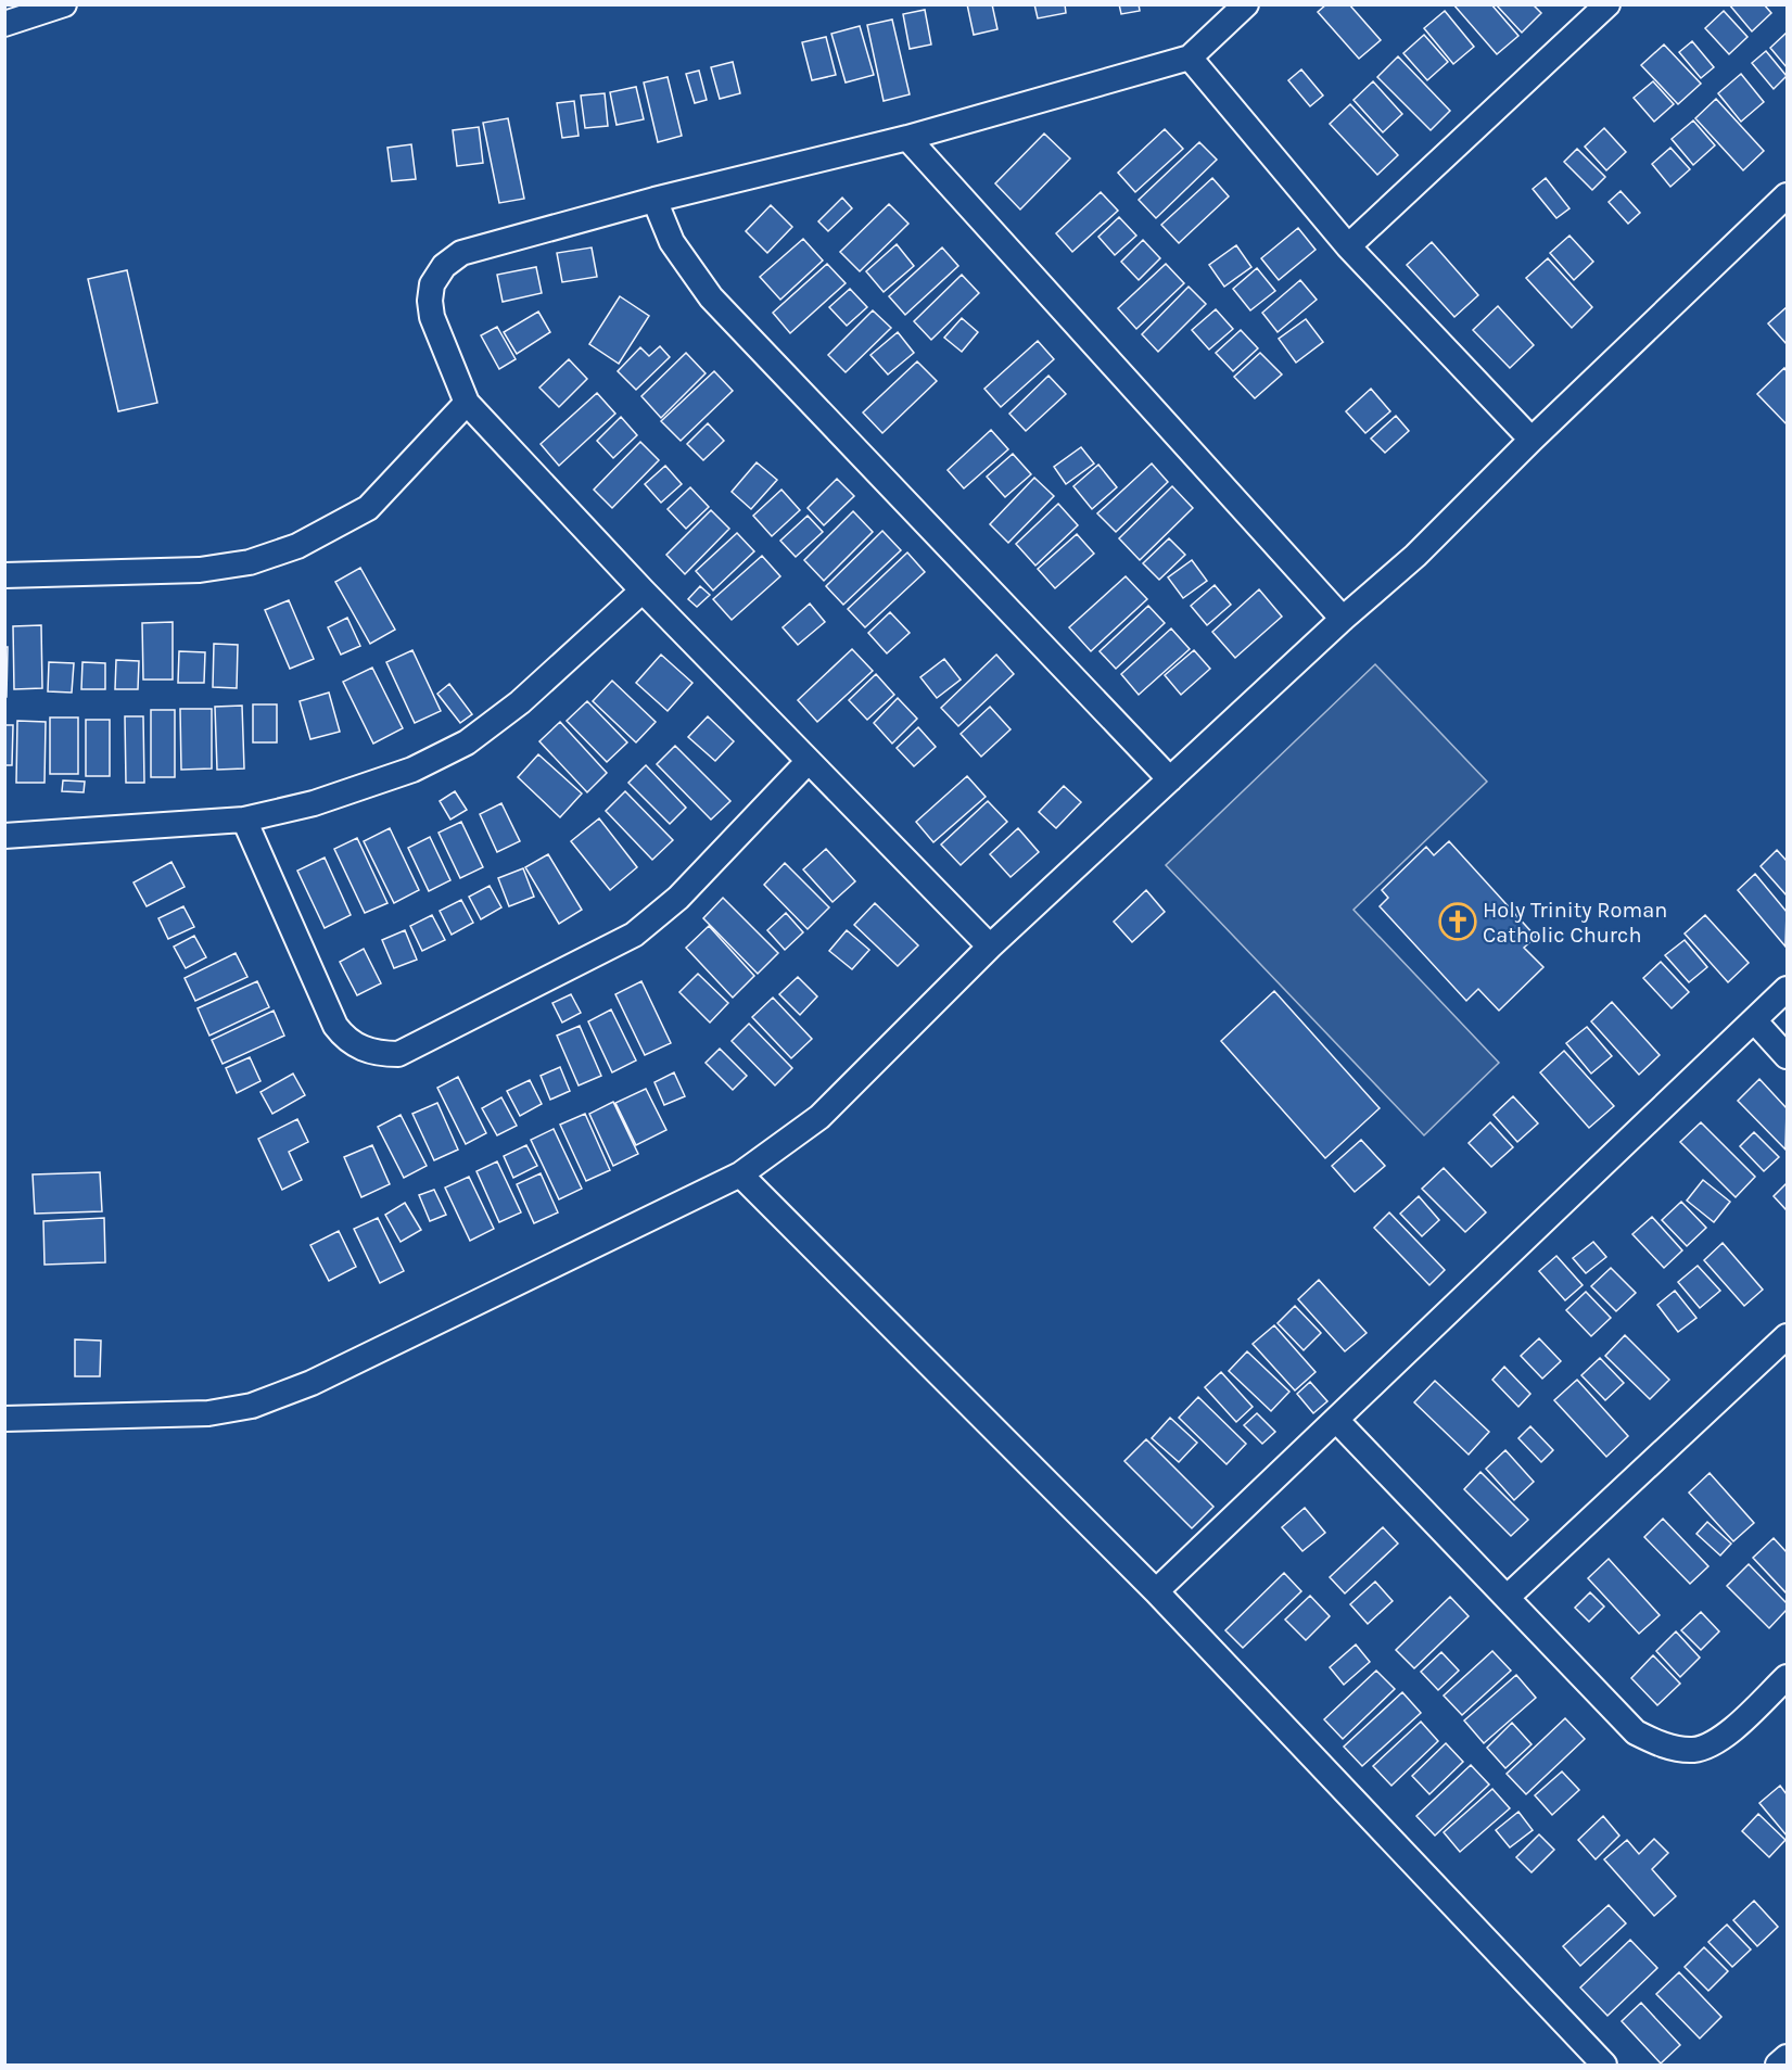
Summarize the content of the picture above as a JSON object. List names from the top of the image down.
{
  "places": {
    "church": ["Holy Trinity Roman Catholic Church"]
  }
}
